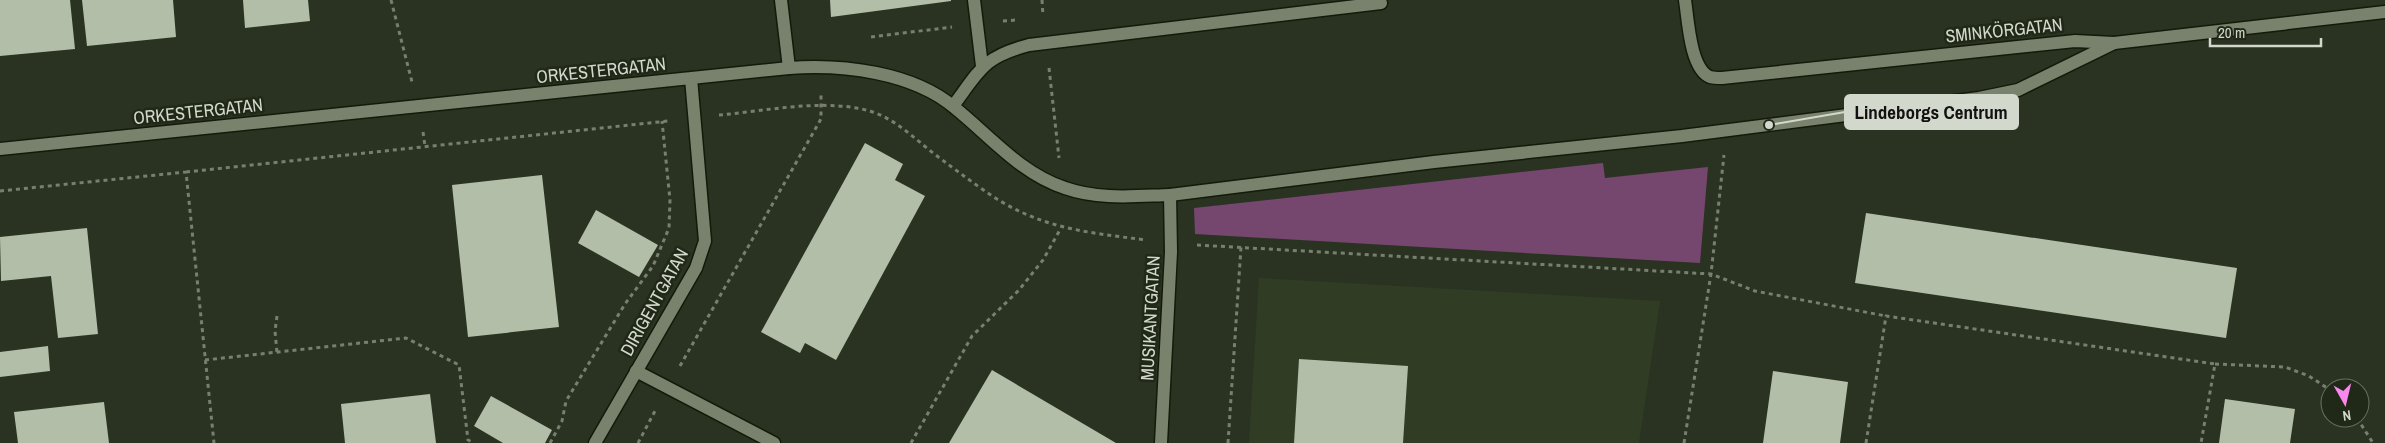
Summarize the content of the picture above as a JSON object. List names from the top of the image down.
{
  "streets": {
    "street": [
      "SMINKÖRGATAN",
      "ORKESTERGATAN",
      "DIRIGENTGATAN",
      "MUSIKANTGATAN"
    ]
  },
  "crossings": [
    ["SMINKÖRGATAN", "ORKESTERGATAN"],
    ["ORKESTERGATAN", "DIRIGENTGATAN"],
    ["ORKESTERGATAN", "MUSIKANTGATAN"]
  ],
  "places": ["Lindeborgs Centrum"],
  "scale_bar": "20 m",
  "north": "bottom"
}
